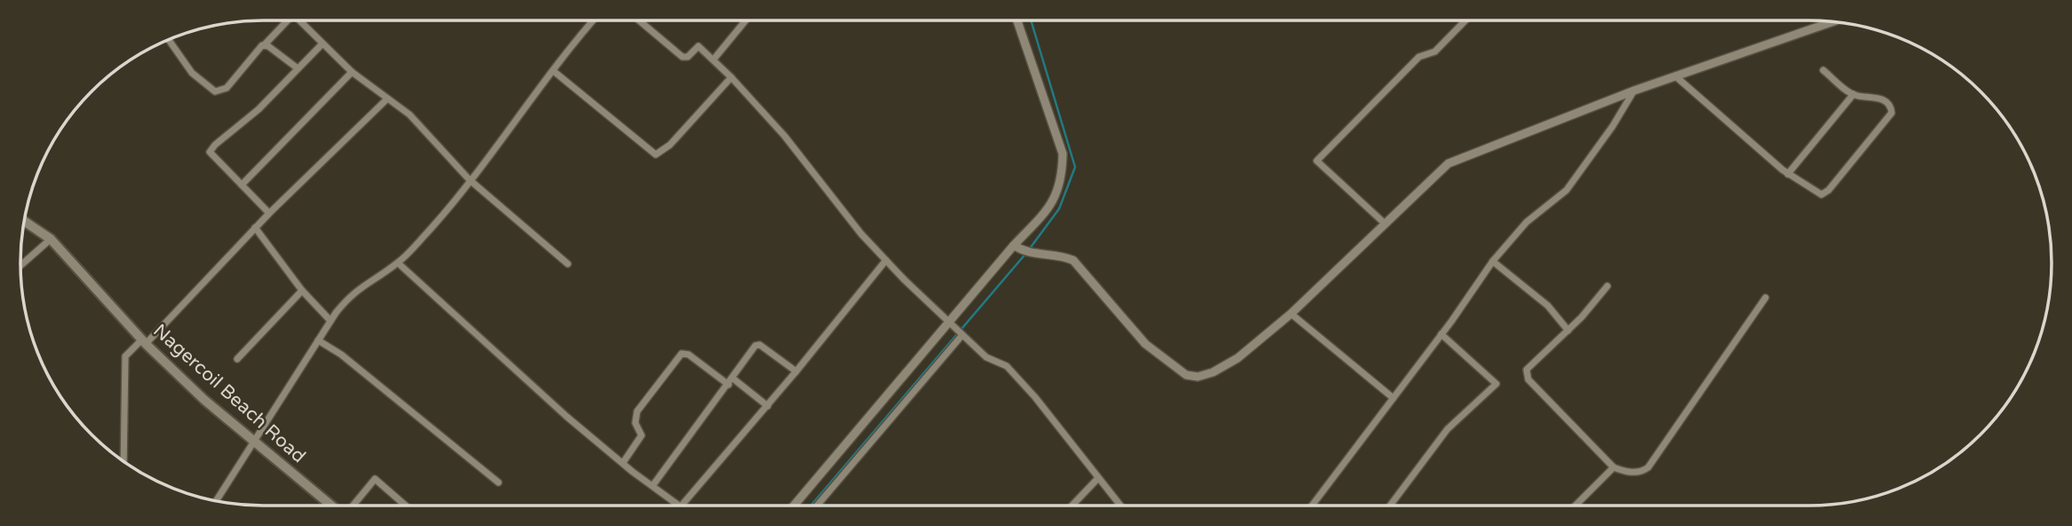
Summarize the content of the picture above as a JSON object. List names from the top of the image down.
{
  "streets": {
    "main road": ["Nagercoil Beach Road"]
  }
}
